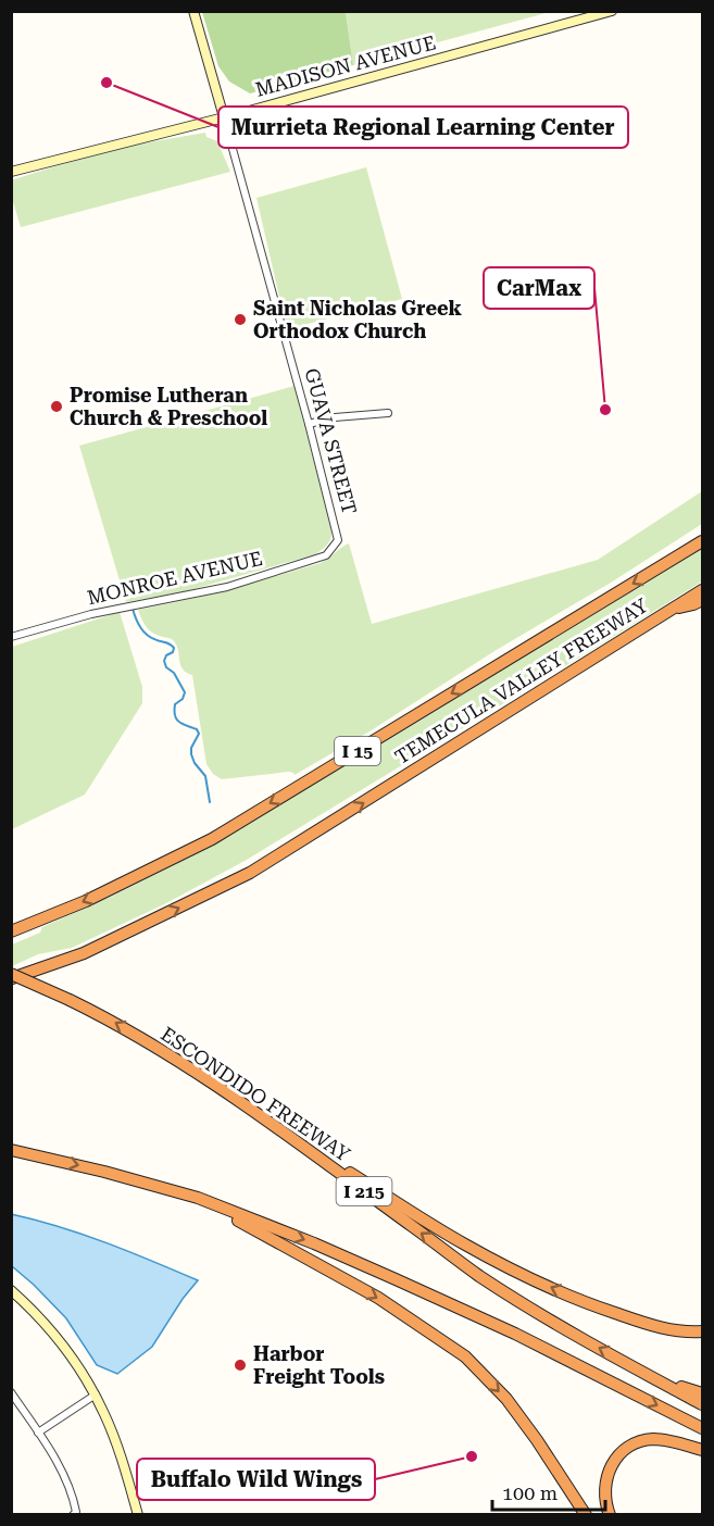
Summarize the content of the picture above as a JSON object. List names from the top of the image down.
{
  "streets": {
    "highway": [
      "TEMECULA VALLEY FREEWAY",
      "I 15",
      "ESCONDIDO FREEWAY",
      "I 215"
    ],
    "street": ["MADISON AVENUE", "GUAVA STREET", "MONROE AVENUE"]
  },
  "crossings": [
    ["MADISON AVENUE", "GUAVA STREET"],
    ["GUAVA STREET", "MONROE AVENUE"],
    ["TEMECULA VALLEY FREEWAY", "ESCONDIDO FREEWAY"]
  ],
  "places": [
    "Murrieta Regional Learning Center",
    "Saint Nicholas Greek Orthodox Church",
    "Promise Lutheran Church & Preschool",
    "CarMax",
    "Harbor Freight Tools",
    "Buffalo Wild Wings"
  ],
  "scale_bar": "100 m"
}
